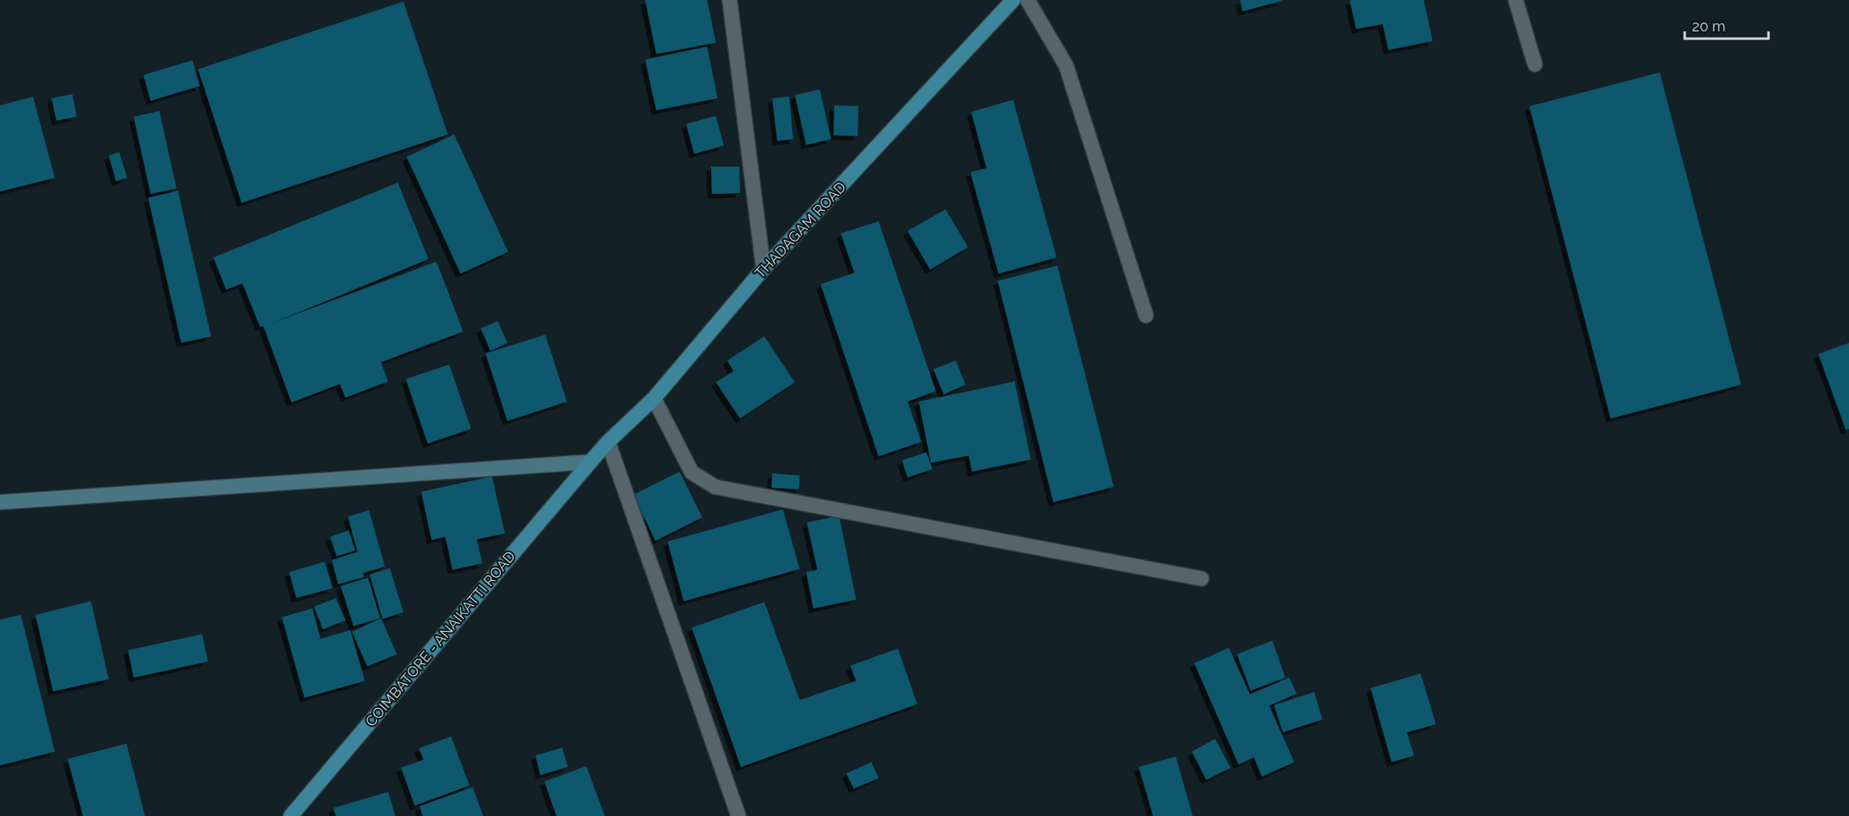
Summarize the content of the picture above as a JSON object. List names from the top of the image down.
{
  "streets": {
    "main road": ["THADAGAM ROAD", "COIMBATORE - ANAIKATTI ROAD"]
  },
  "crossings": [
    ["THADAGAM ROAD", "COIMBATORE - ANAIKATTI ROAD"]
  ],
  "scale_bar": "20 m"
}
